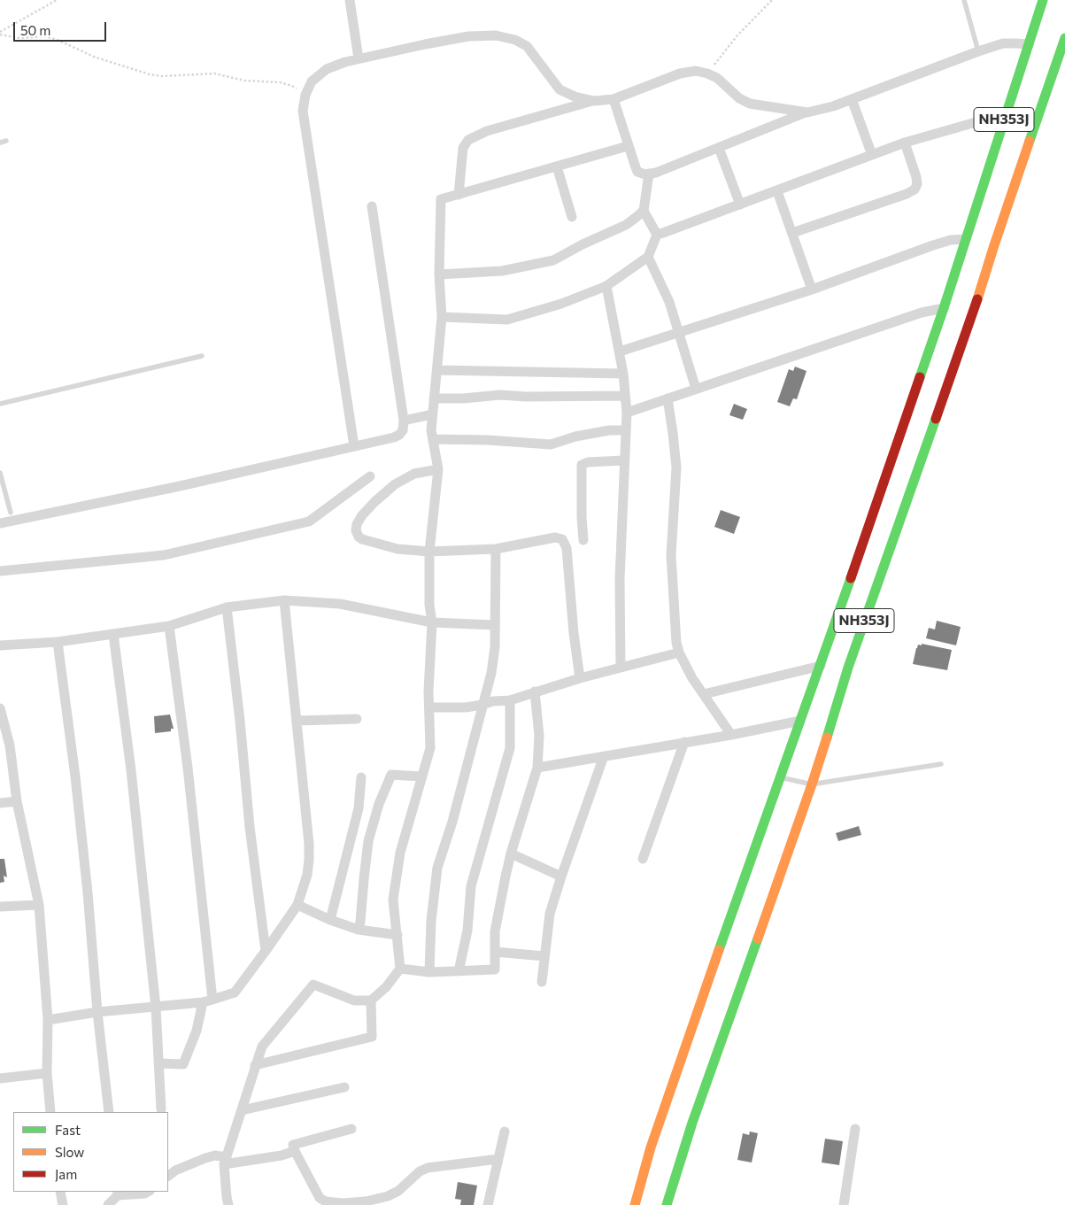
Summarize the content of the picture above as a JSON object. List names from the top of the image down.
{
  "streets": {
    "highway": ["NH353J"]
  },
  "legend": ["Fast", "Slow", "Jam"],
  "scale_bar": "50 m"
}
